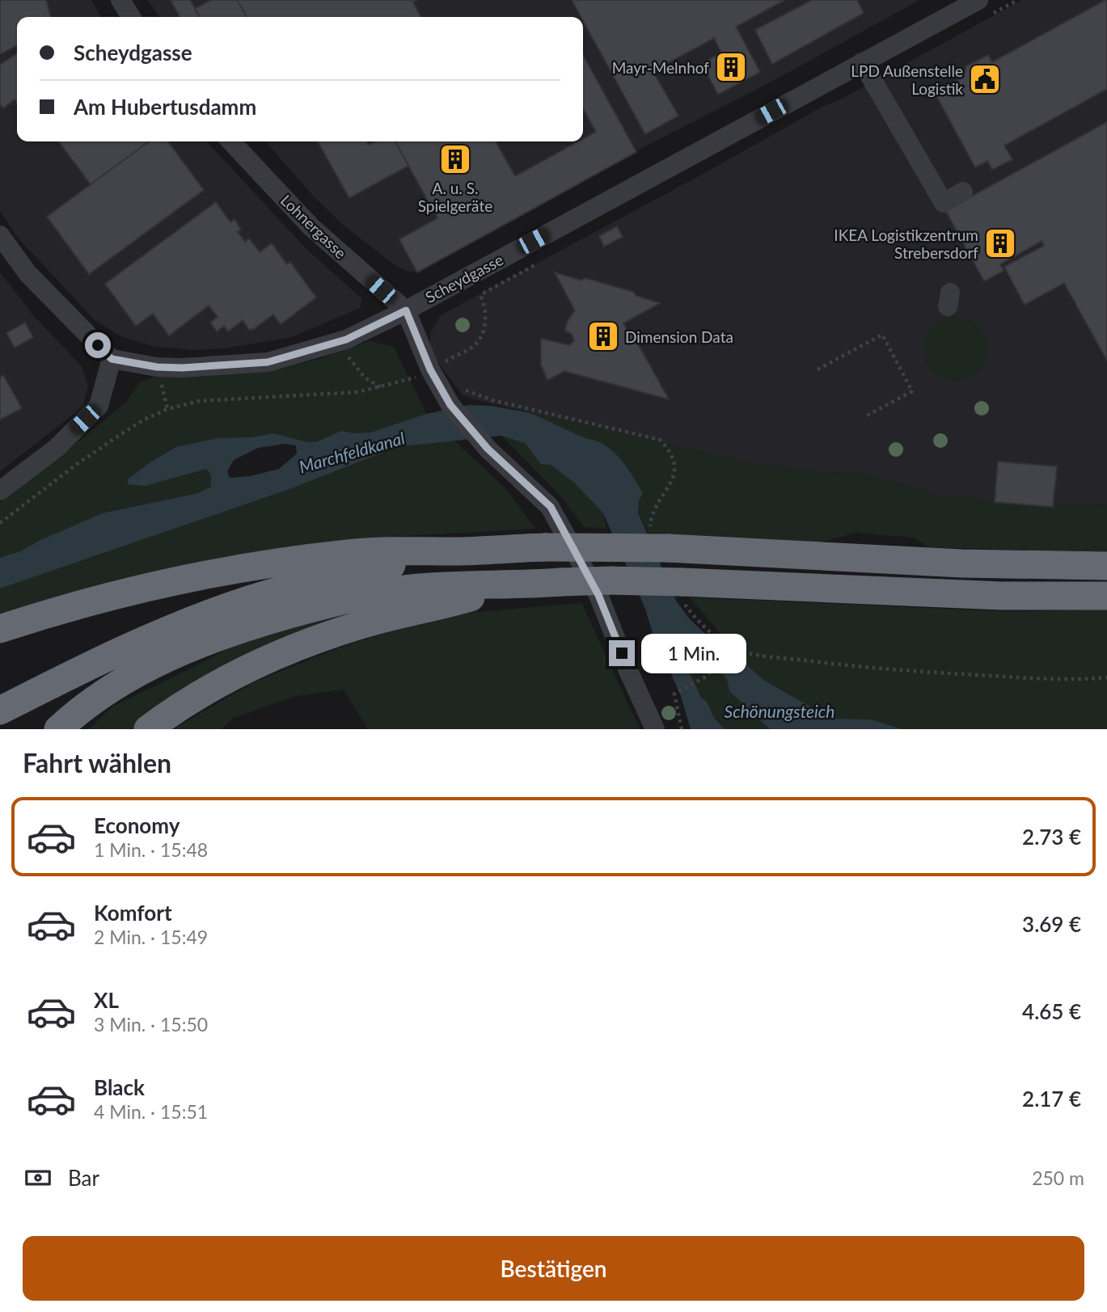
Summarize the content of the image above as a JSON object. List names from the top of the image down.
{
  "streets": {
    "street": ["Lohnergasse", "Scheydgasse"]
  },
  "crossings": [
    ["Lohnergasse", "Scheydgasse"]
  ],
  "water": ["Marchfeldkanal", "Schönungsteich"],
  "places": {
    "building": [
      "Mayr-Melnhof",
      "A. u. S. Spielgeräte",
      "IKEA Logistikzentrum Strebersdorf",
      "Dimension Data"
    ],
    "public building": ["LPD Außenstelle Logistik"]
  },
  "page": {
    "banner": ["Scheydgasse", "Am Hubertusdamm"],
    "bubble": "1 Min.",
    "heading": "Fahrt wählen",
    "list": [
      {
        "name": "Economy",
        "note": "1 Min. · 15:48",
        "value": "2.73 €"
      },
      {
        "name": "Komfort",
        "note": "2 Min. · 15:49",
        "value": "3.69 €"
      },
      {
        "name": "XL",
        "note": "3 Min. · 15:50",
        "value": "4.65 €"
      },
      {
        "name": "Black",
        "note": "4 Min. · 15:51",
        "value": "2.17 €"
      }
    ],
    "pay": ["Bar", "250 m"],
    "buttons": "Bestätigen"
  }
}
